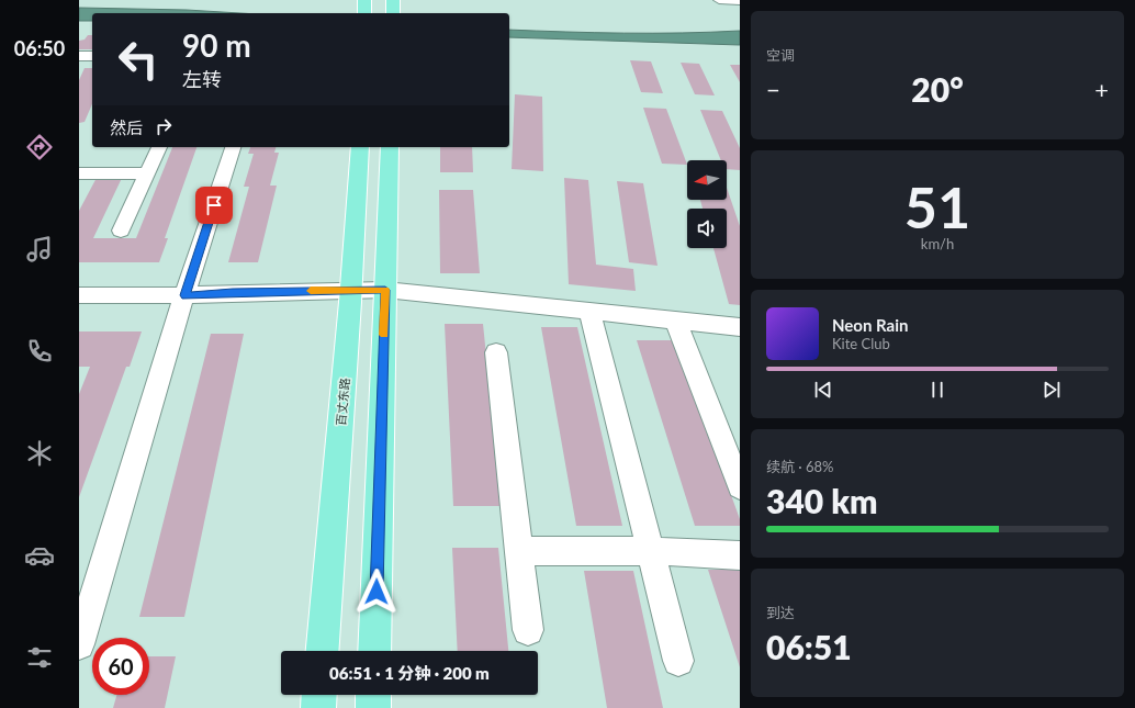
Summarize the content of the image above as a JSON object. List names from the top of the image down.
{
  "streets": {
    "main road": ["百丈东路"]
  },
  "north": "left",
  "page": {
    "tabs": "06:50",
    "tile": [
      "空调",
      ["51", "km/h"],
      ["续航 · 68%", "340 km"],
      ["到达", "06:51"]
    ],
    "turn": ["90 m", "左转"],
    "heat": ["−", "20°", "+"],
    "then": "然后",
    "song": ["Neon Rain", "Kite Club"],
    "limit": "60",
    "trip": "06:51 · 1 分钟 · 200 m"
  }
}
